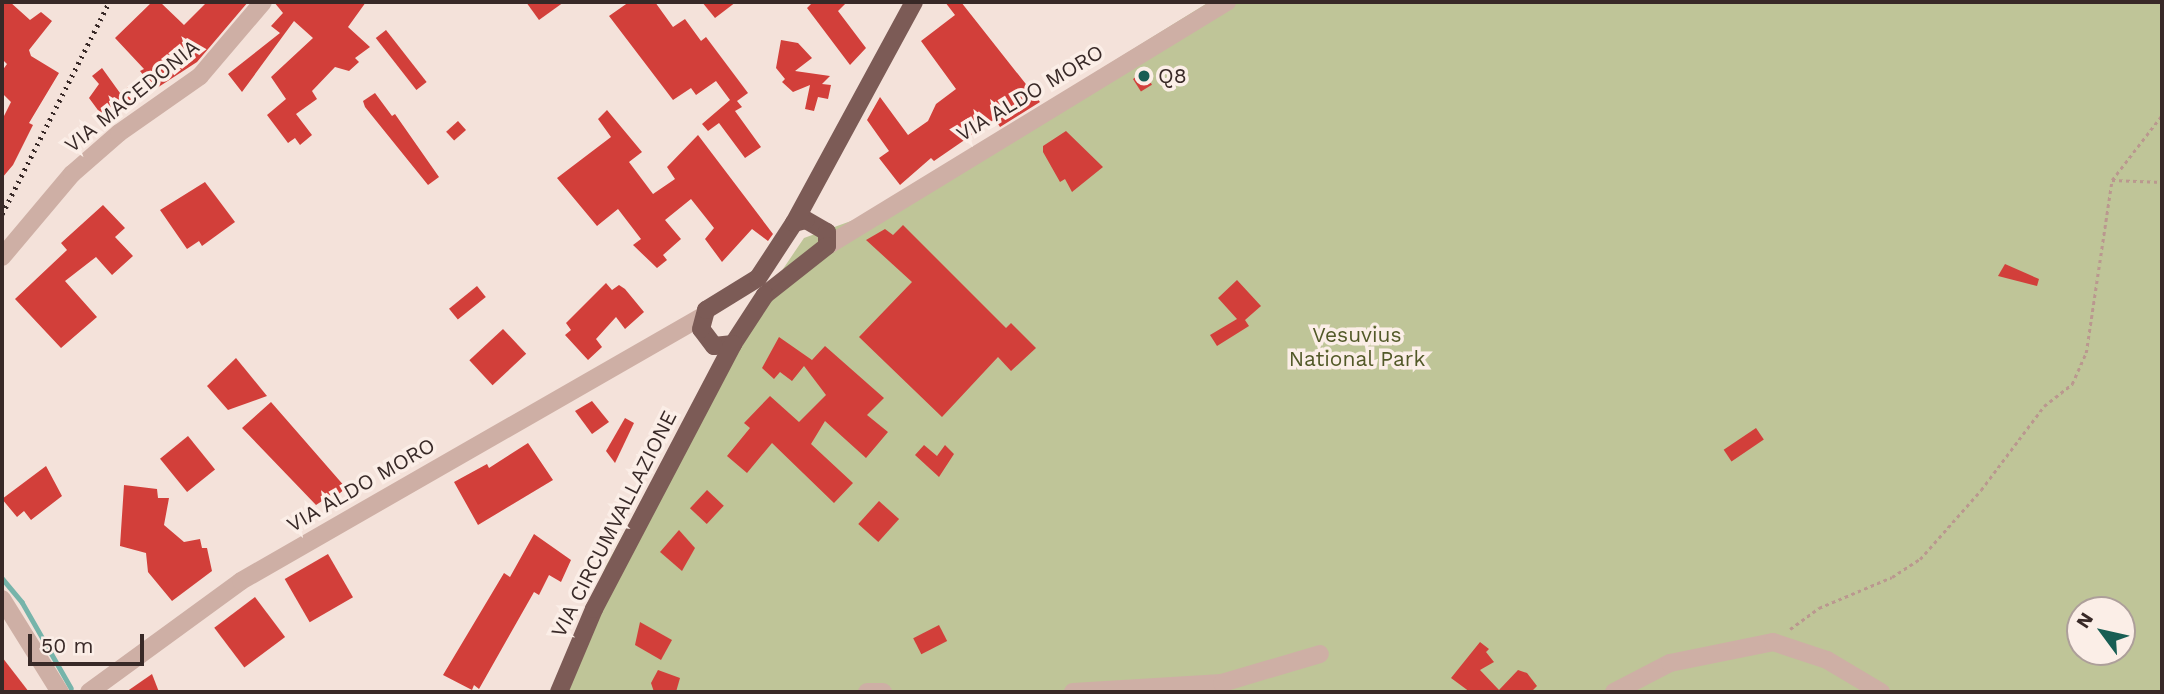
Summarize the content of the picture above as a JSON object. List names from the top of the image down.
{
  "streets": {
    "main road": ["VIA CIRCUMVALLAZIONE"],
    "street": ["VIA ALDO MORO", "VIA MACEDONIA"]
  },
  "crossings": [
    ["VIA ALDO MORO", "VIA CIRCUMVALLAZIONE"]
  ],
  "parks": ["Vesuvius National Park"],
  "places": ["Q8"],
  "scale_bar": "50 m",
  "north": "top left"
}
